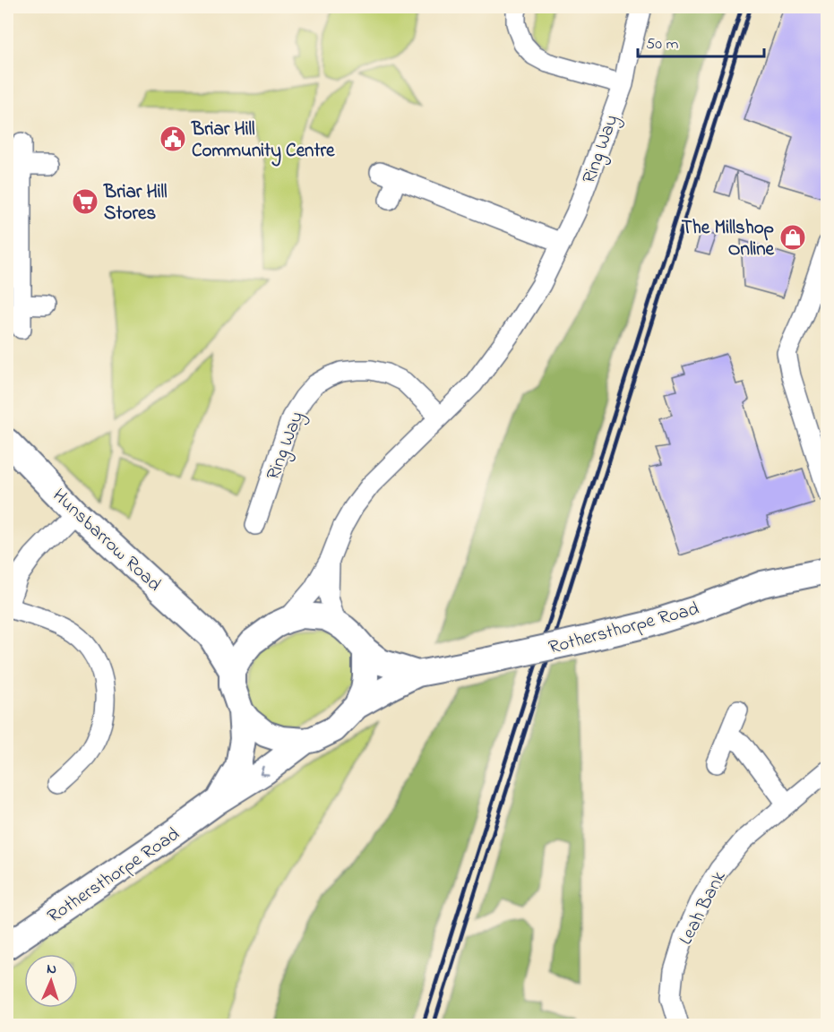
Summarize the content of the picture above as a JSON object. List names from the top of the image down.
{
  "streets": {
    "street": [
      "Ring Way",
      "Hunsbarrow Road",
      "Rothersthorpe Road",
      "Leah Bank"
    ]
  },
  "crossings": [
    ["Hunsbarrow Road", "Rothersthorpe Road"]
  ],
  "places": {
    "public building": ["Briar Hill Community Centre"],
    "supermarket": ["Briar Hill Stores"],
    "shop": ["The Millshop Online"]
  },
  "scale_bar": "50 m",
  "north": "top"
}
